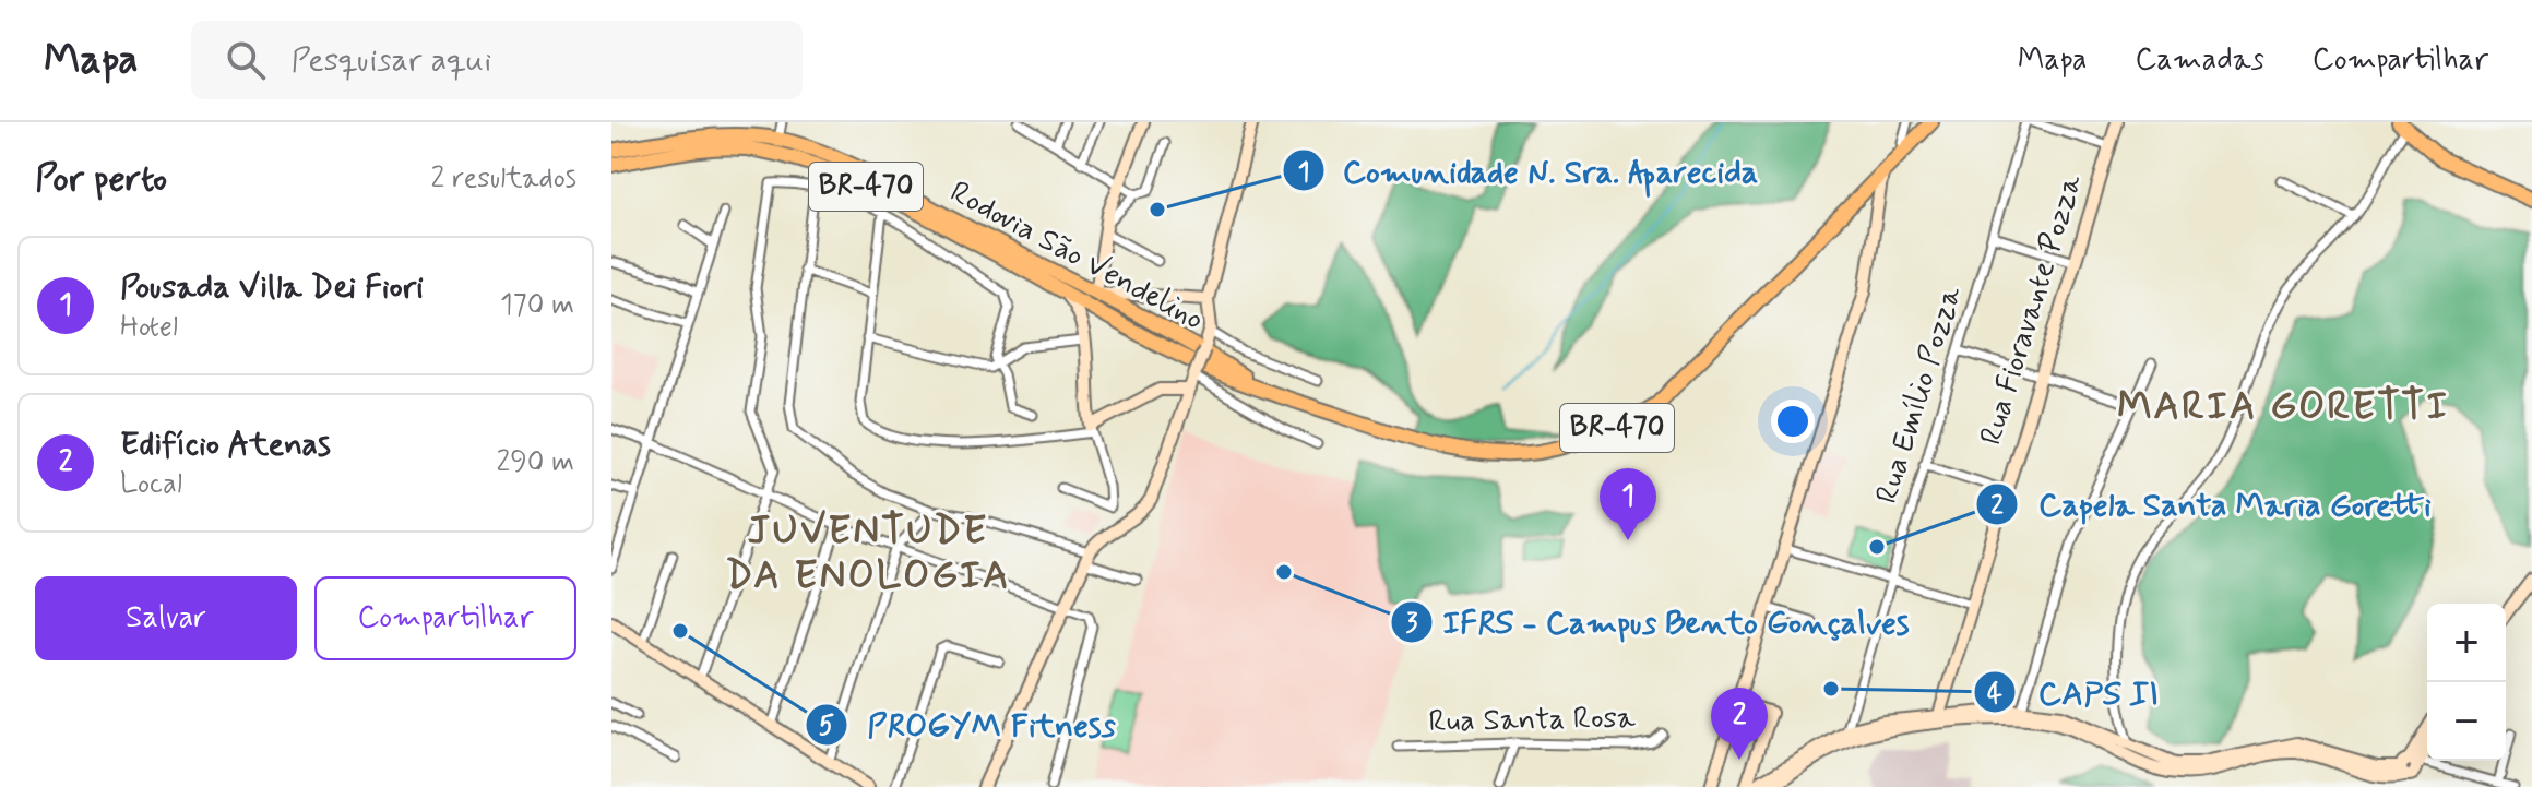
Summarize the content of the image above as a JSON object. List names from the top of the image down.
{
  "streets": {
    "highway": ["BR-470", "Rodovia São Vendelino"],
    "main road": ["Rua Fioravante Pozza"],
    "street": ["Rua Emílio Pozza", "Rua Santa Rosa"]
  },
  "crossings": [
    ["BR-470", "Rodovia São Vendelino"]
  ],
  "districts": ["MARIA GORETTI", "JUVENTUDE DA ENOLOGIA"],
  "places": [
    "Comunidade N. Sra. Aparecida",
    "Capela Santa Maria Goretti",
    "IFRS - Campus Bento Gonçalves",
    "PROGYM Fitness",
    "CAPS II"
  ],
  "page": {
    "header": "Mapa",
    "search": "Pesquisar aqui",
    "nav": ["Mapa", "Camadas", "Compartilhar"],
    "heading": ["Por perto", "2 resultados"],
    "list": [
      {
        "mark": "1",
        "name": "Pousada Villa Dei Fiori",
        "note": "Hotel",
        "value": "170 m"
      },
      {
        "mark": "2",
        "name": "Edifício Atenas",
        "note": "Local",
        "value": "290 m"
      }
    ],
    "pins": ["1", "2"],
    "buttons": ["Salvar", "Compartilhar"],
    "map_buttons": ["+", "−"]
  }
}
